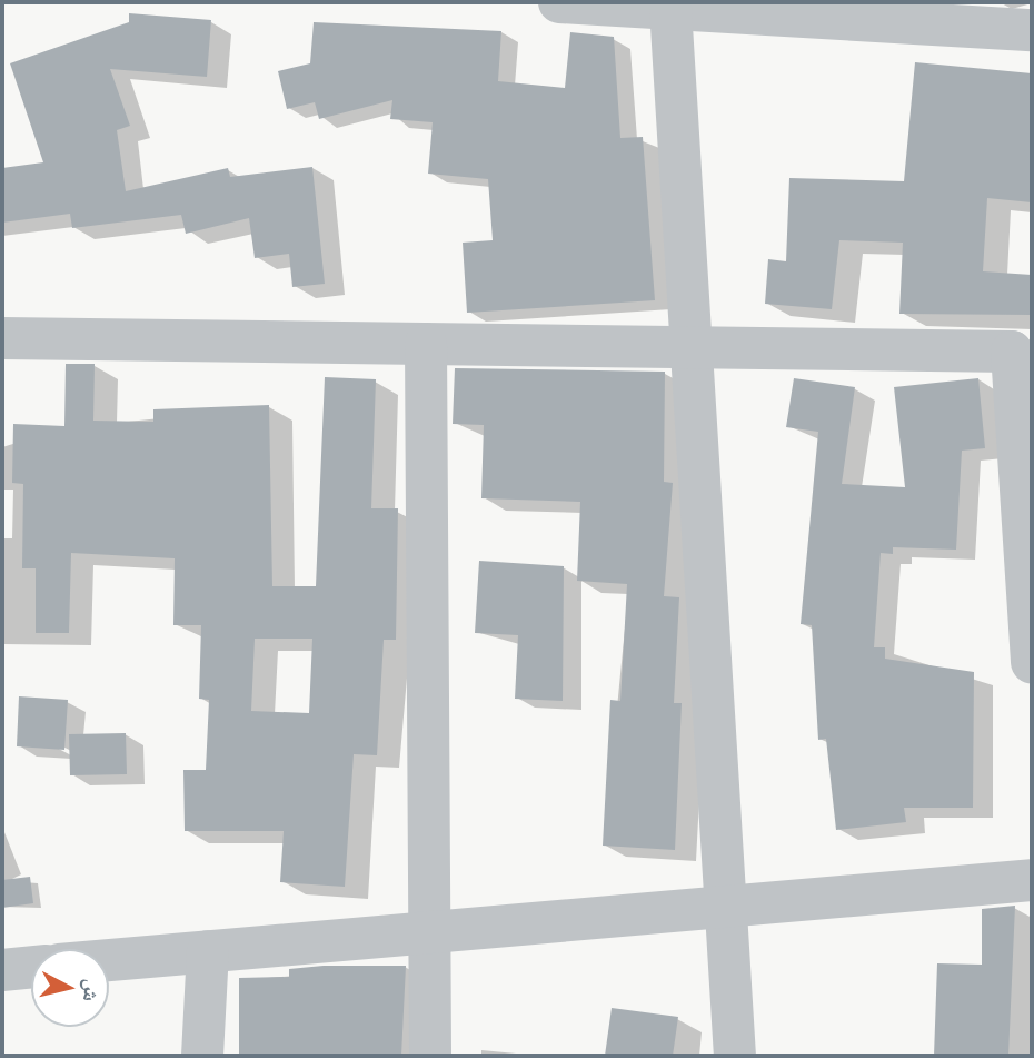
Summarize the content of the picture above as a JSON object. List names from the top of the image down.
{
  "north": "right"
}
